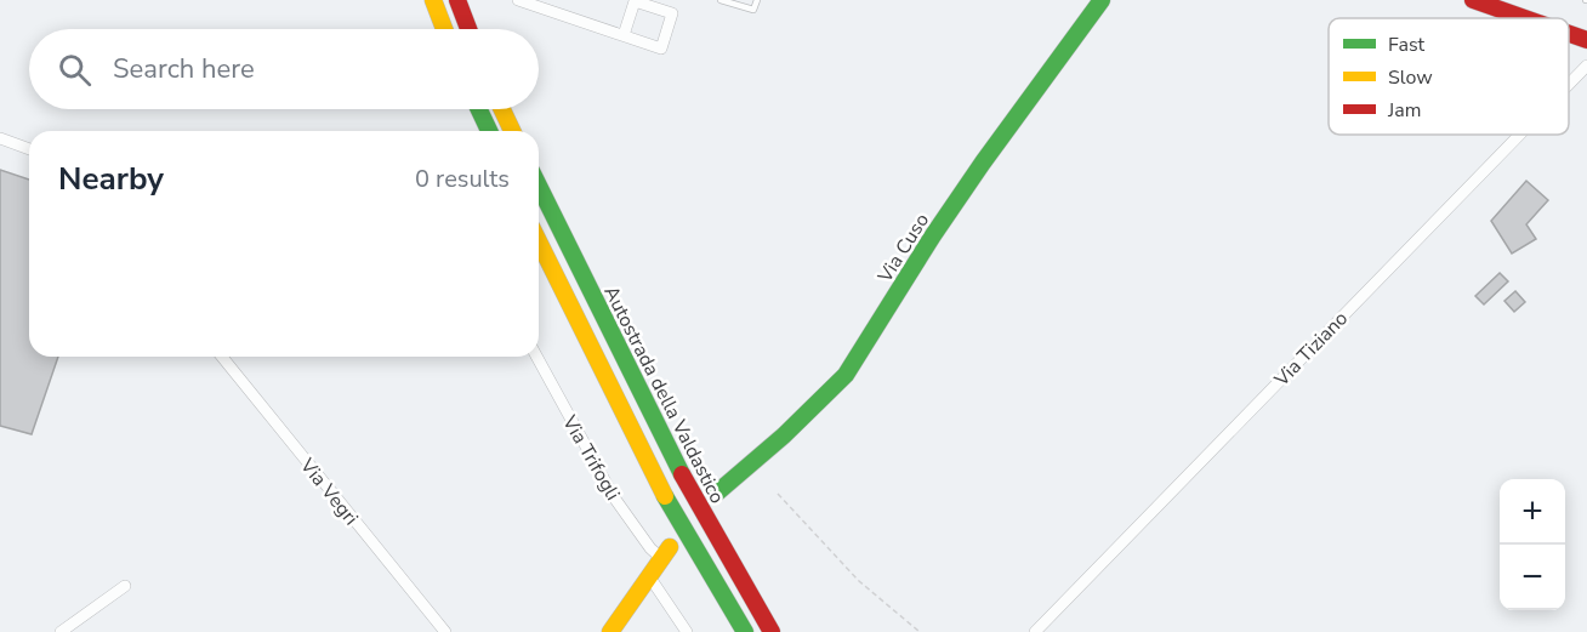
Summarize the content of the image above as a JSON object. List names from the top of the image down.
{
  "streets": {
    "main road": ["Via Cuso", "Autostrada della Valdastico"],
    "street": ["Via Tiziano", "Via Trifogli", "Via Vegri"]
  },
  "legend": ["Fast", "Slow", "Jam"],
  "page": {
    "search": "Search here",
    "heading": ["Nearby", "0 results"],
    "map_buttons": ["+", "−"]
  }
}
